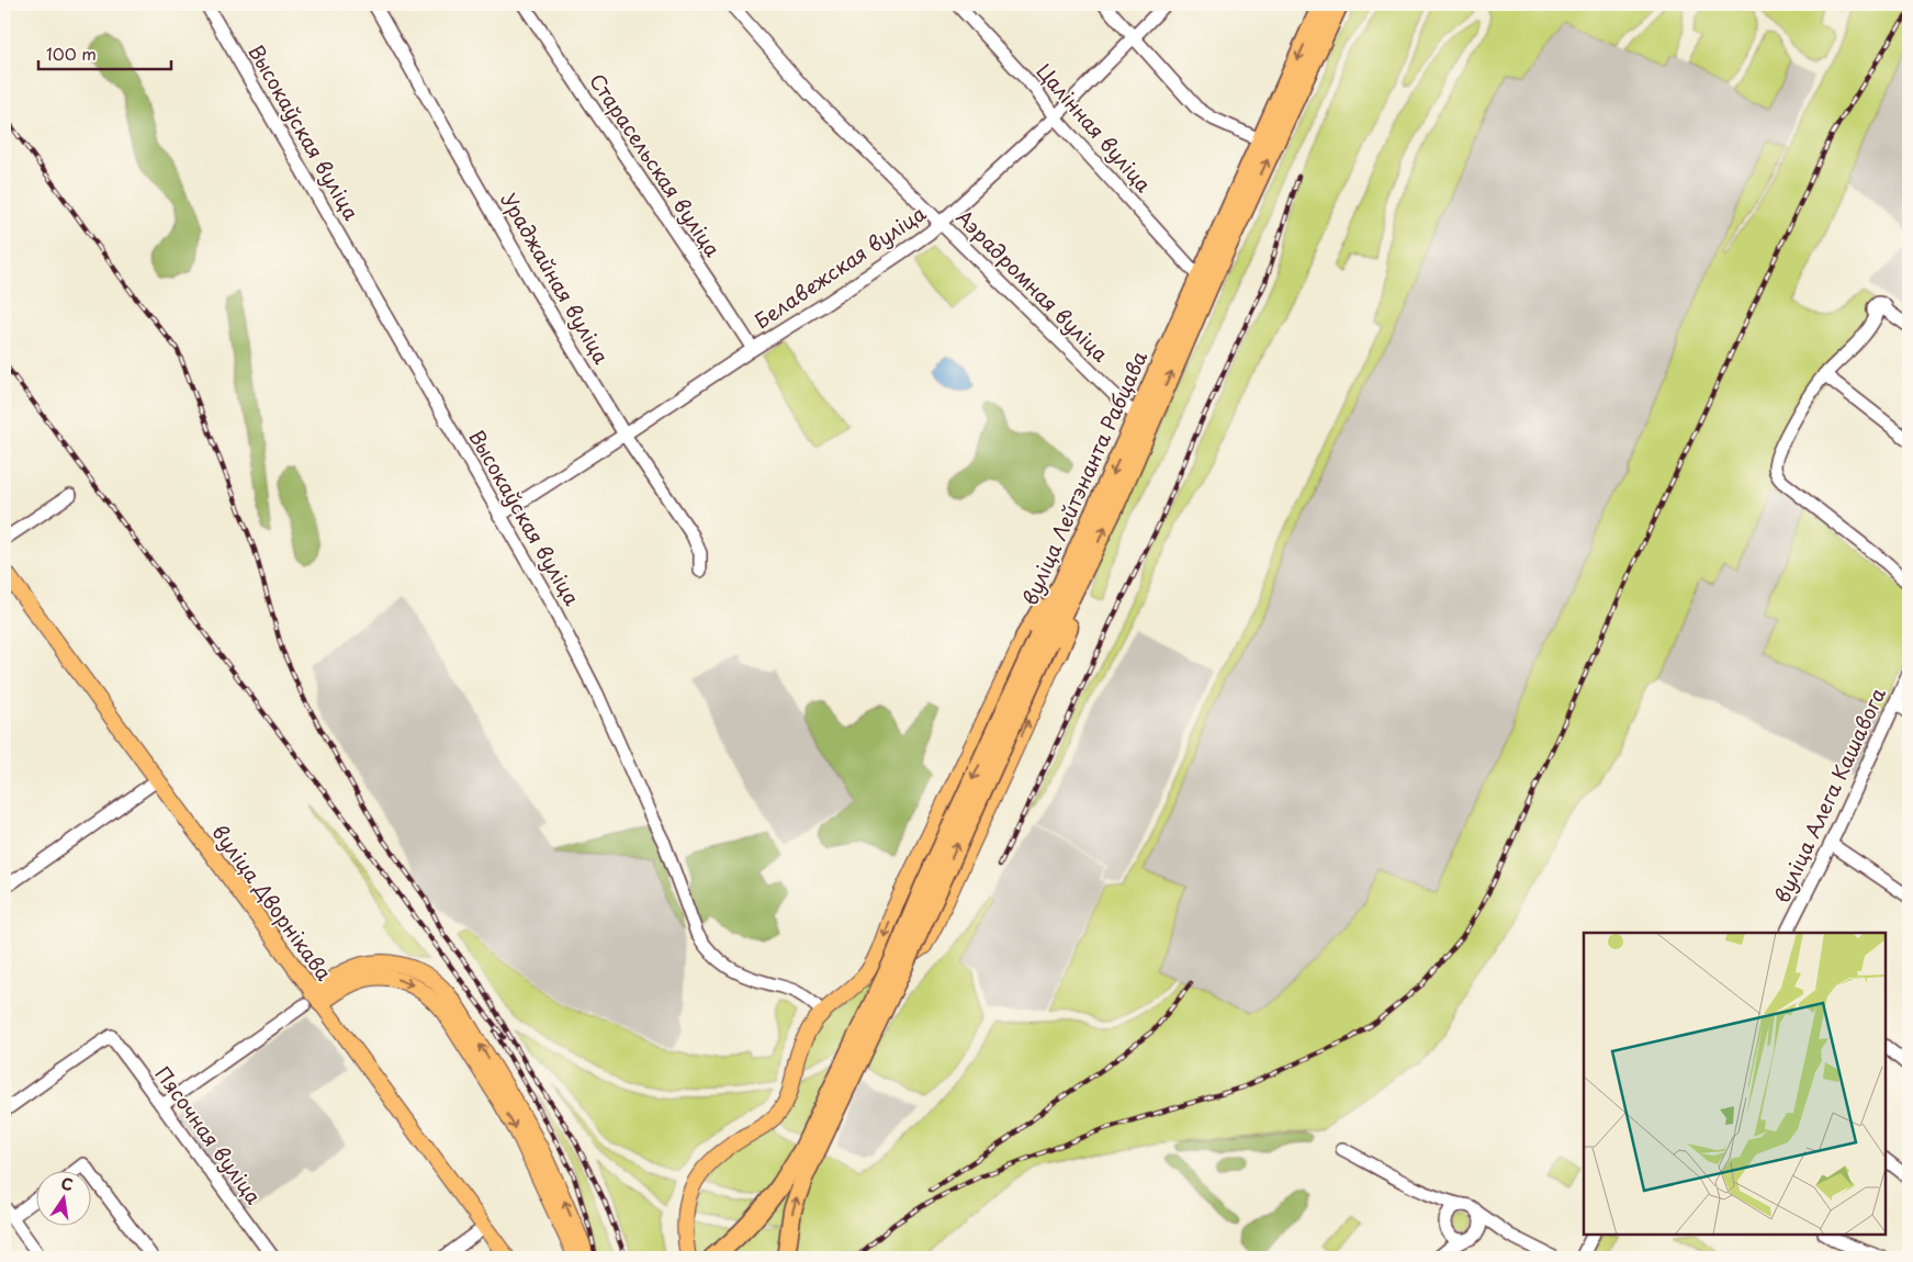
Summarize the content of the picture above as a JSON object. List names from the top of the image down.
{
  "streets": {
    "highway": ["вуліца Лейтэнанта Рабцава"],
    "main road": ["вуліца Дворнікава"],
    "street": [
      "Цалінная вуліца",
      "Высокаўская вуліца",
      "Старасельская вуліца",
      "Белавежская вуліца",
      "Ураджайная вуліца",
      "Аэрадромная вуліца",
      "вуліца Алега Кашавога",
      "Пясочная вуліца"
    ]
  },
  "crossings": [
    ["Цалінная вуліца", "Белавежская вуліца"],
    ["Цалінная вуліца", "вуліца Лейтэнанта Рабцава"],
    ["Высокаўская вуліца", "Белавежская вуліца"],
    ["Высокаўская вуліца", "вуліца Лейтэнанта Рабцава"],
    ["Старасельская вуліца", "Белавежская вуліца"],
    ["Белавежская вуліца", "Ураджайная вуліца"],
    ["Белавежская вуліца", "Аэрадромная вуліца"],
    ["Аэрадромная вуліца", "вуліца Лейтэнанта Рабцава"]
  ],
  "scale_bar": "100 m",
  "north": "top"
}
